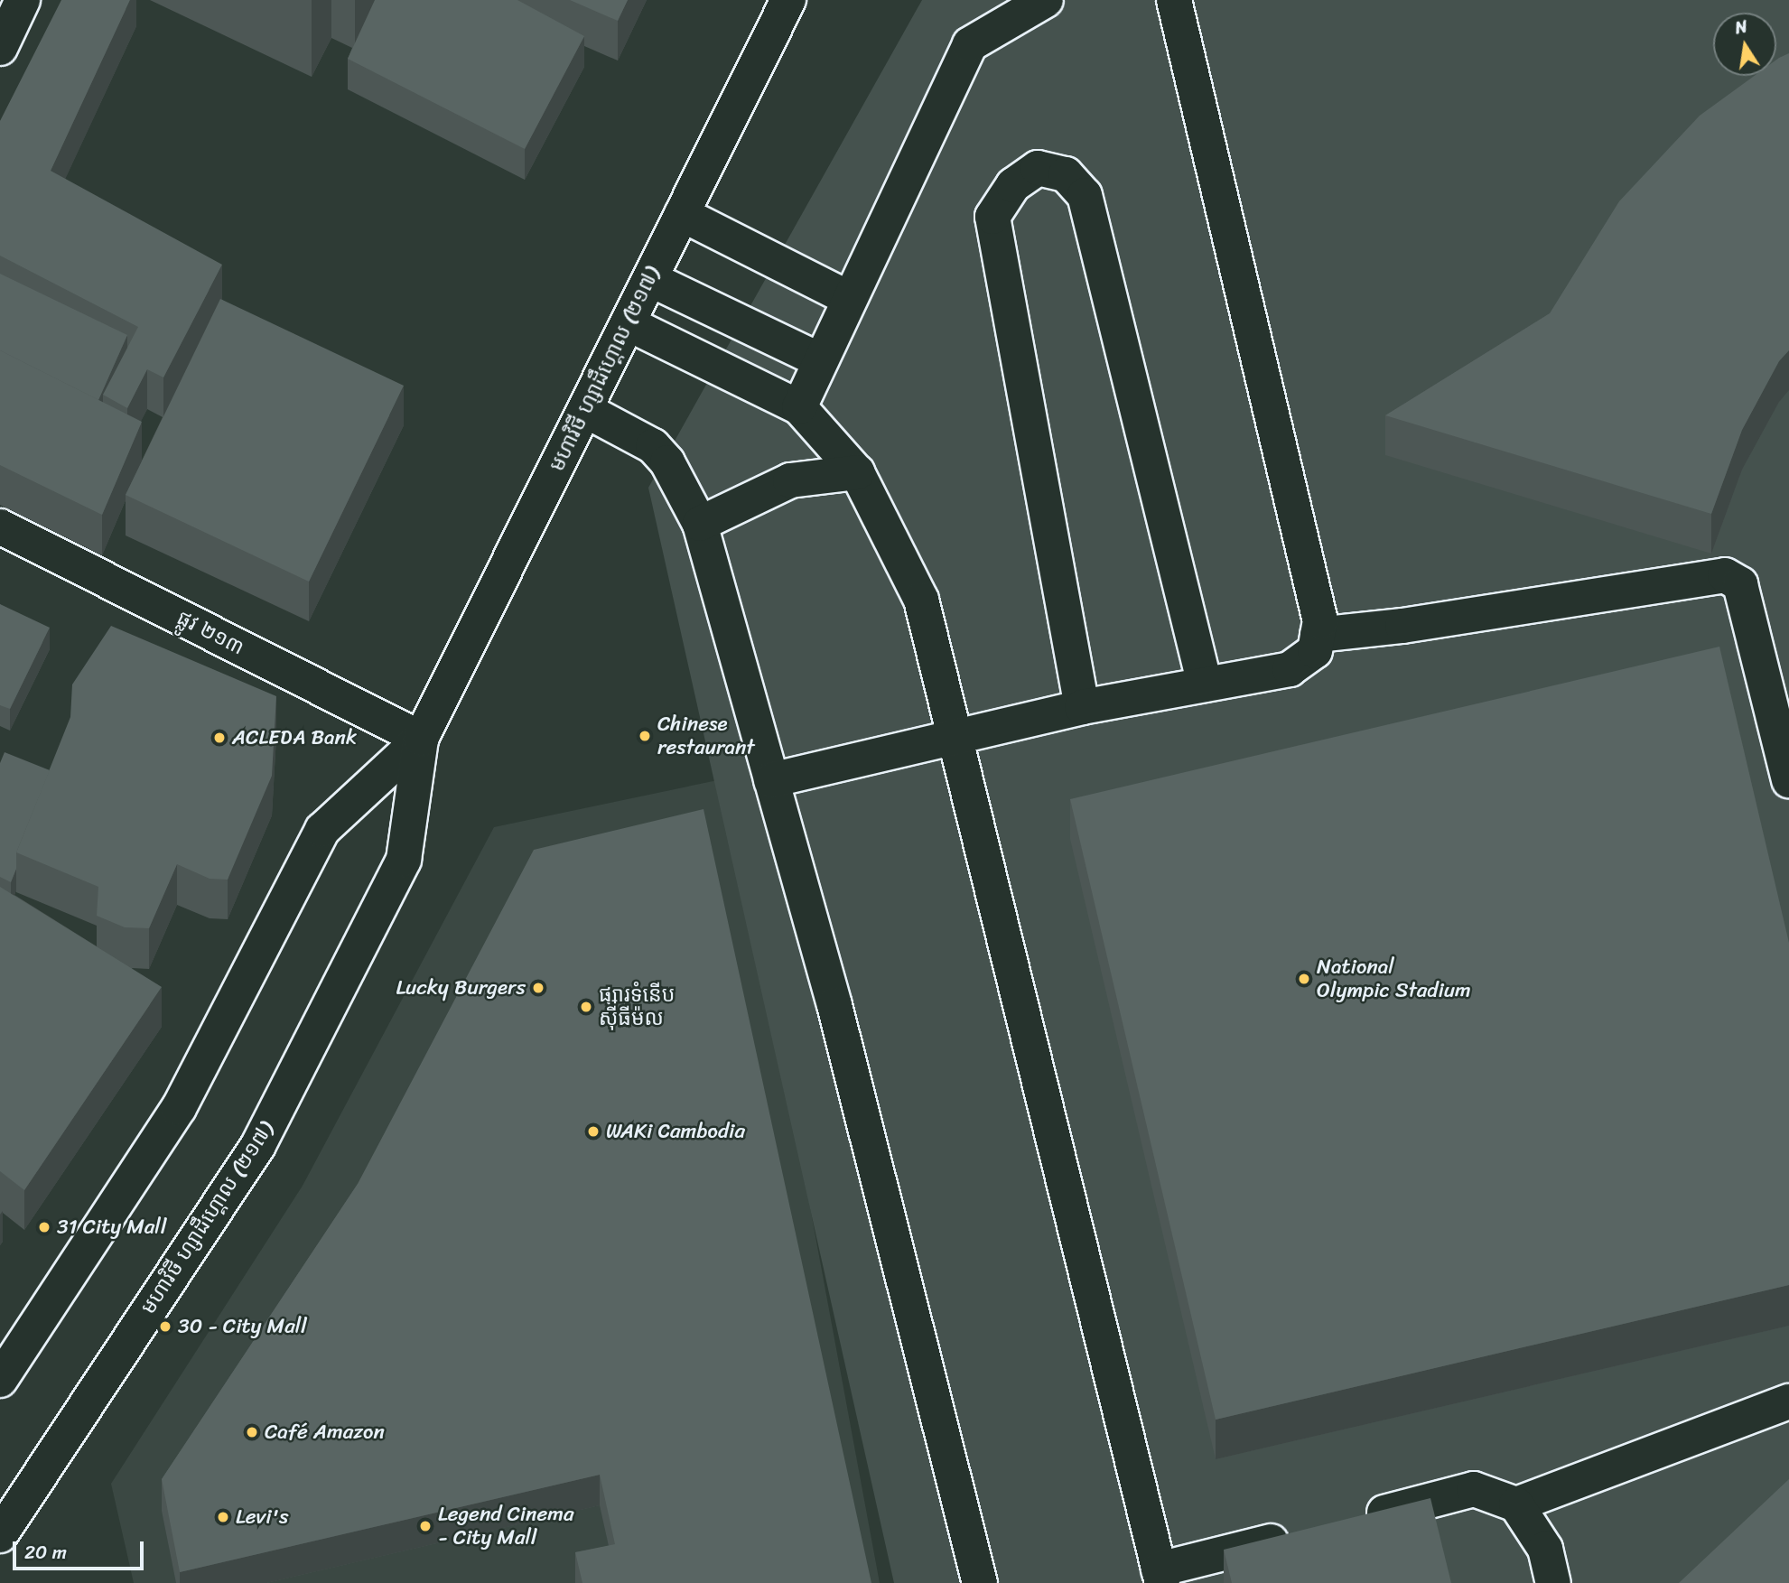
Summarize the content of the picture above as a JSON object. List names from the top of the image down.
{
  "streets": {
    "main road": ["មហាវិថី ហ្សាដឹហ្គោល (២១៧)", "ផ្លូវ ២១៣"]
  },
  "crossings": [
    ["មហាវិថី ហ្សាដឹហ្គោល (២១៧)", "ផ្លូវ ២១៣"]
  ],
  "places": [
    "Chinese restaurant",
    "ACLEDA Bank",
    "National Olympic Stadium",
    "Lucky Burgers",
    "ផ្សារទំនើប ស៊ីធីម៉ល",
    "WAKi Cambodia",
    "31 City Mall",
    "30 - City Mall",
    "Café Amazon",
    "Levi's",
    "Legend Cinema - City Mall"
  ],
  "scale_bar": "20 m",
  "north": "top"
}
